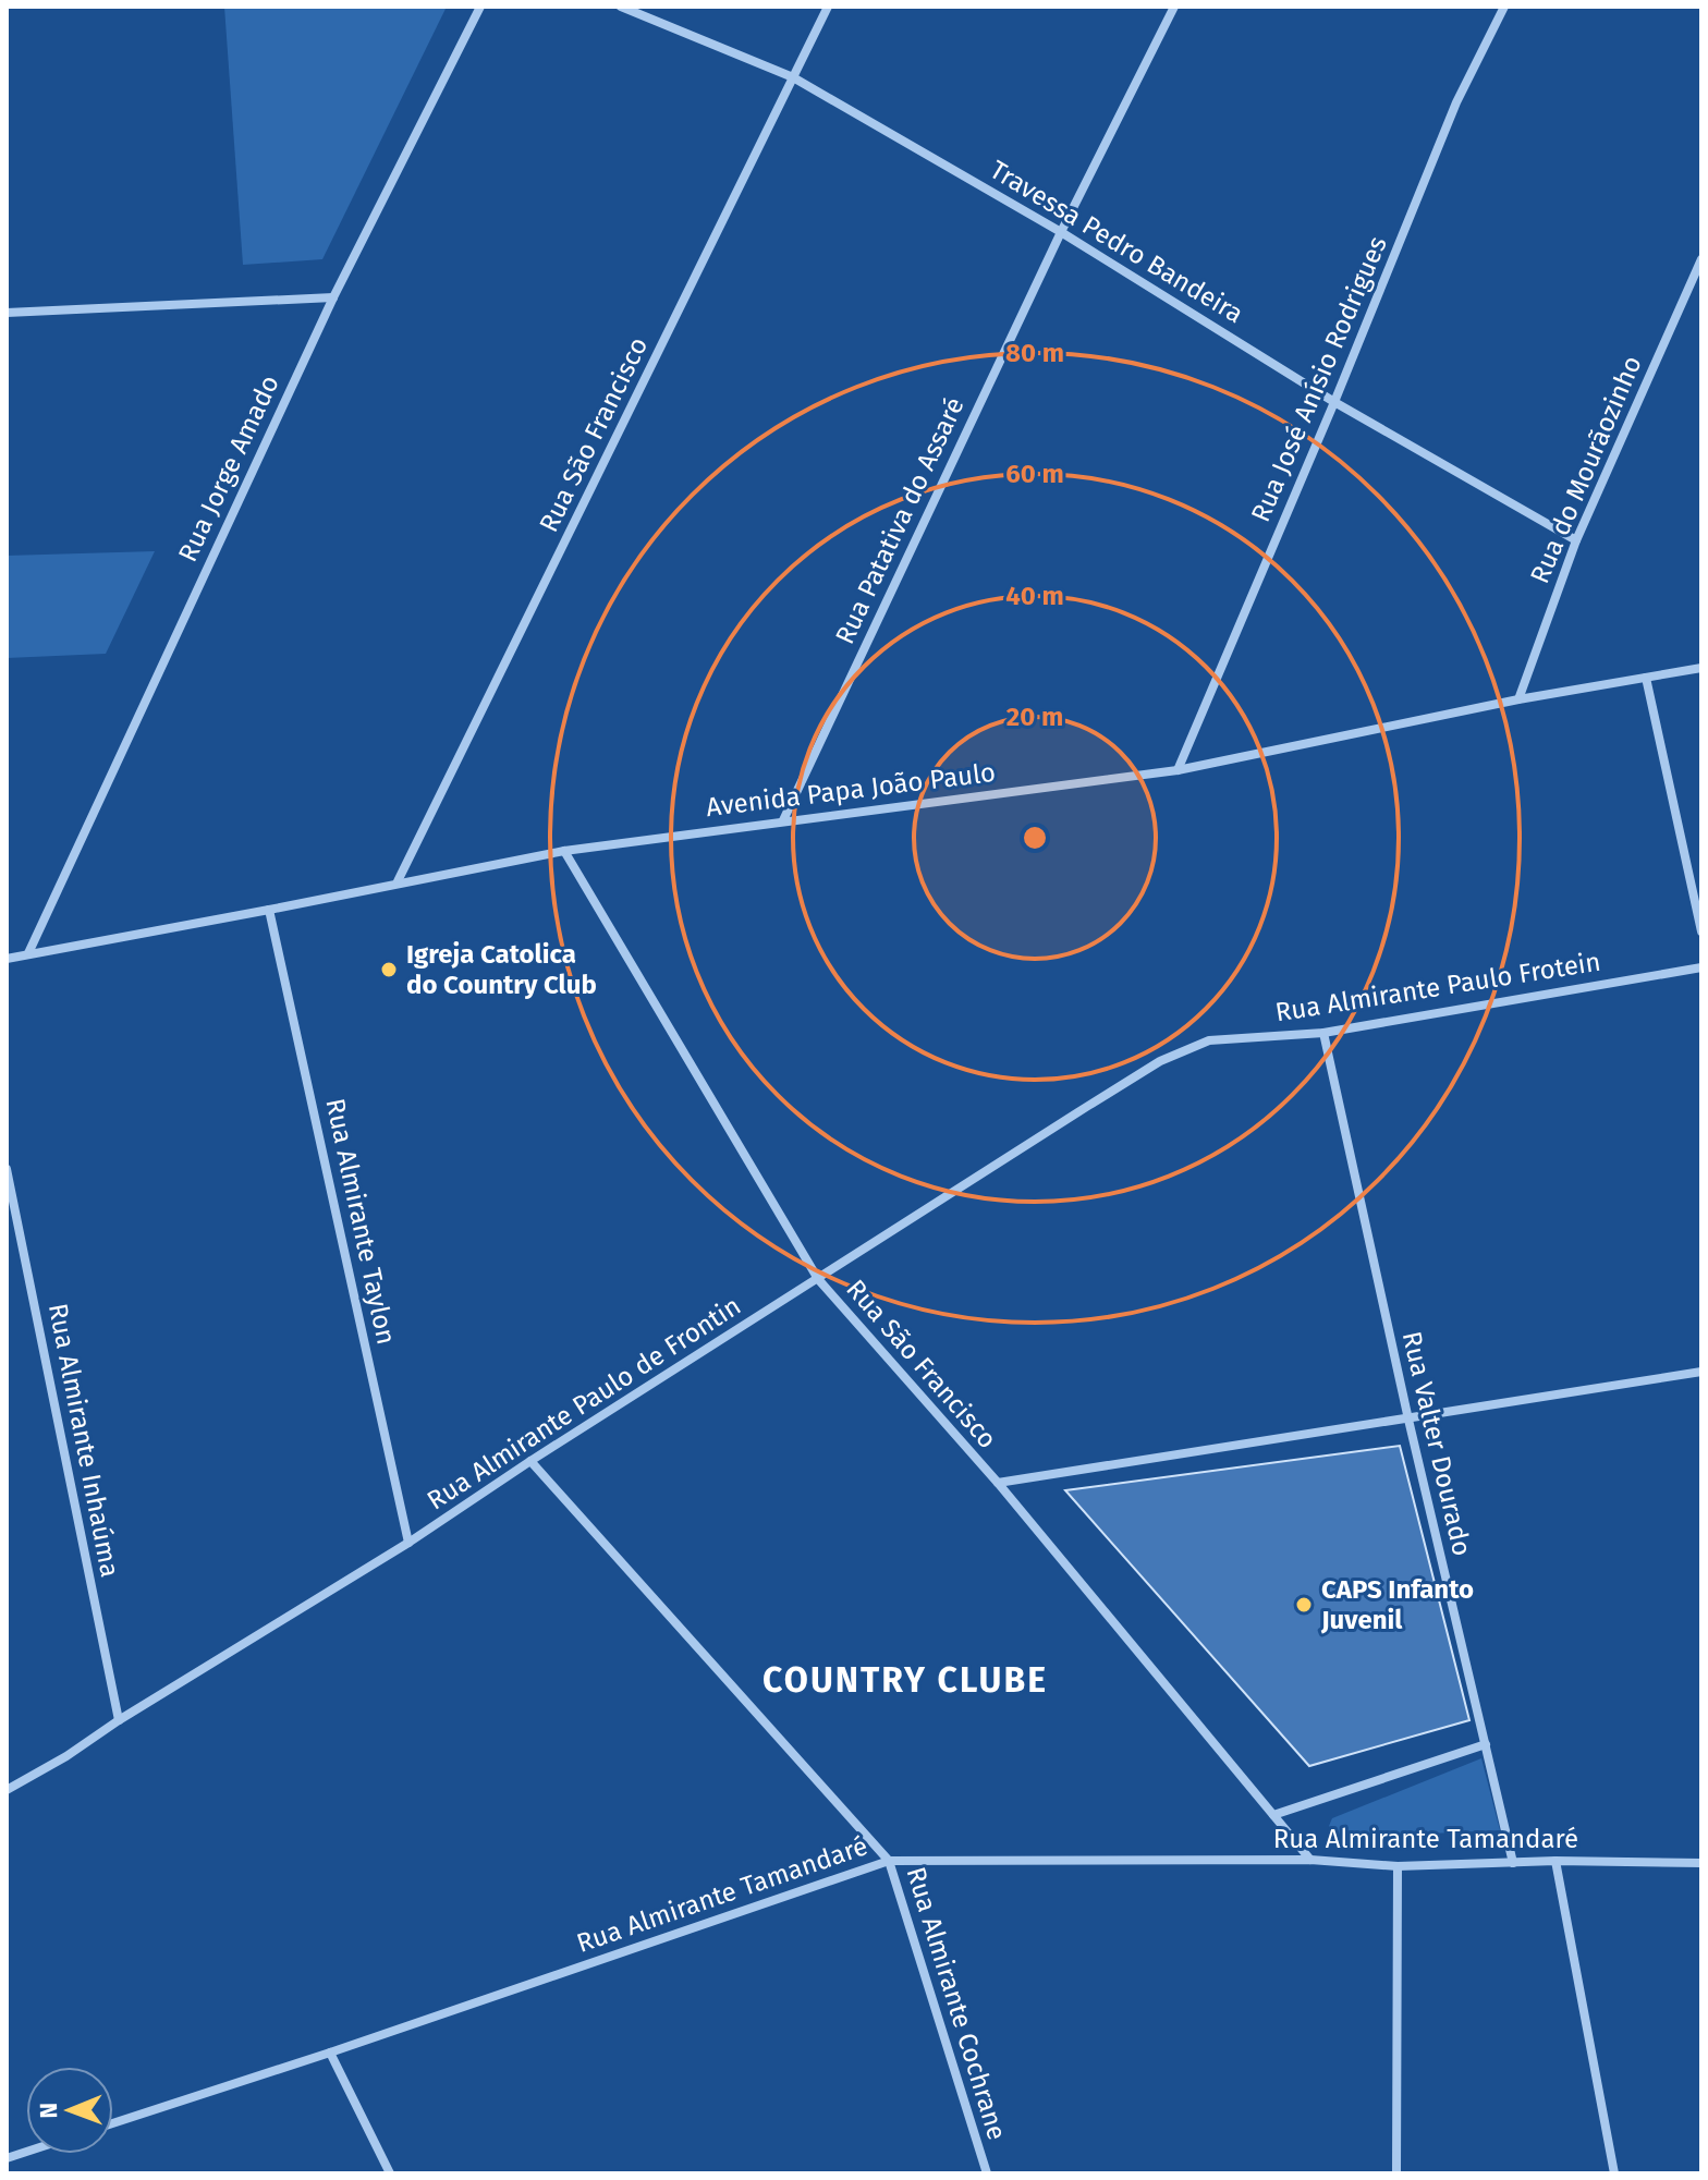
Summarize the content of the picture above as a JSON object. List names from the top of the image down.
{
  "streets": {
    "street": [
      "Travessa Pedro Bandeira",
      "Rua José Anísio Rodrigues",
      "Rua São Francisco",
      "Rua Jorge Amado",
      "Rua do Mourãozinho",
      "Rua Patativa do Assaré",
      "Avenida Papa João Paulo",
      "Rua Almirante Paulo Frotein",
      "Rua Almirante Taylon",
      "Rua Almirante Paulo de Frontin",
      "Rua Almirante Inhaúma",
      "Rua Valter Dourado",
      "Rua Almirante Tamandaré",
      "Rua Almirante Cochrane"
    ]
  },
  "crossings": [
    ["Travessa Pedro Bandeira", "Rua José Anísio Rodrigues"],
    ["Travessa Pedro Bandeira", "Rua São Francisco"],
    ["Travessa Pedro Bandeira", "Rua do Mourãozinho"],
    ["Travessa Pedro Bandeira", "Rua Patativa do Assaré"],
    ["Rua José Anísio Rodrigues", "Avenida Papa João Paulo"],
    ["Rua São Francisco", "Avenida Papa João Paulo"],
    ["Rua São Francisco", "Rua Almirante Paulo de Frontin"],
    ["Rua São Francisco", "Rua Almirante Tamandaré"],
    ["Rua Jorge Amado", "Avenida Papa João Paulo"],
    ["Rua do Mourãozinho", "Avenida Papa João Paulo"],
    ["Rua Patativa do Assaré", "Avenida Papa João Paulo"],
    ["Avenida Papa João Paulo", "Rua Almirante Taylon"],
    ["Rua Almirante Paulo Frotein", "Rua Almirante Paulo de Frontin"],
    ["Rua Almirante Paulo Frotein", "Rua Valter Dourado"],
    ["Rua Almirante Taylon", "Rua Almirante Paulo de Frontin"],
    ["Rua Almirante Paulo de Frontin", "Rua Almirante Inhaúma"],
    ["Rua Almirante Paulo de Frontin", "Rua Almirante Cochrane"],
    ["Rua Valter Dourado", "Rua Almirante Tamandaré"],
    ["Rua Almirante Tamandaré", "Rua Almirante Cochrane"]
  ],
  "districts": ["COUNTRY CLUBE"],
  "places": ["Igreja Catolica do Country Club", "CAPS Infanto Juvenil"],
  "north": "left",
  "rings": [
    "80 m",
    "60 m",
    "40 m",
    "20 m"
  ]
}
